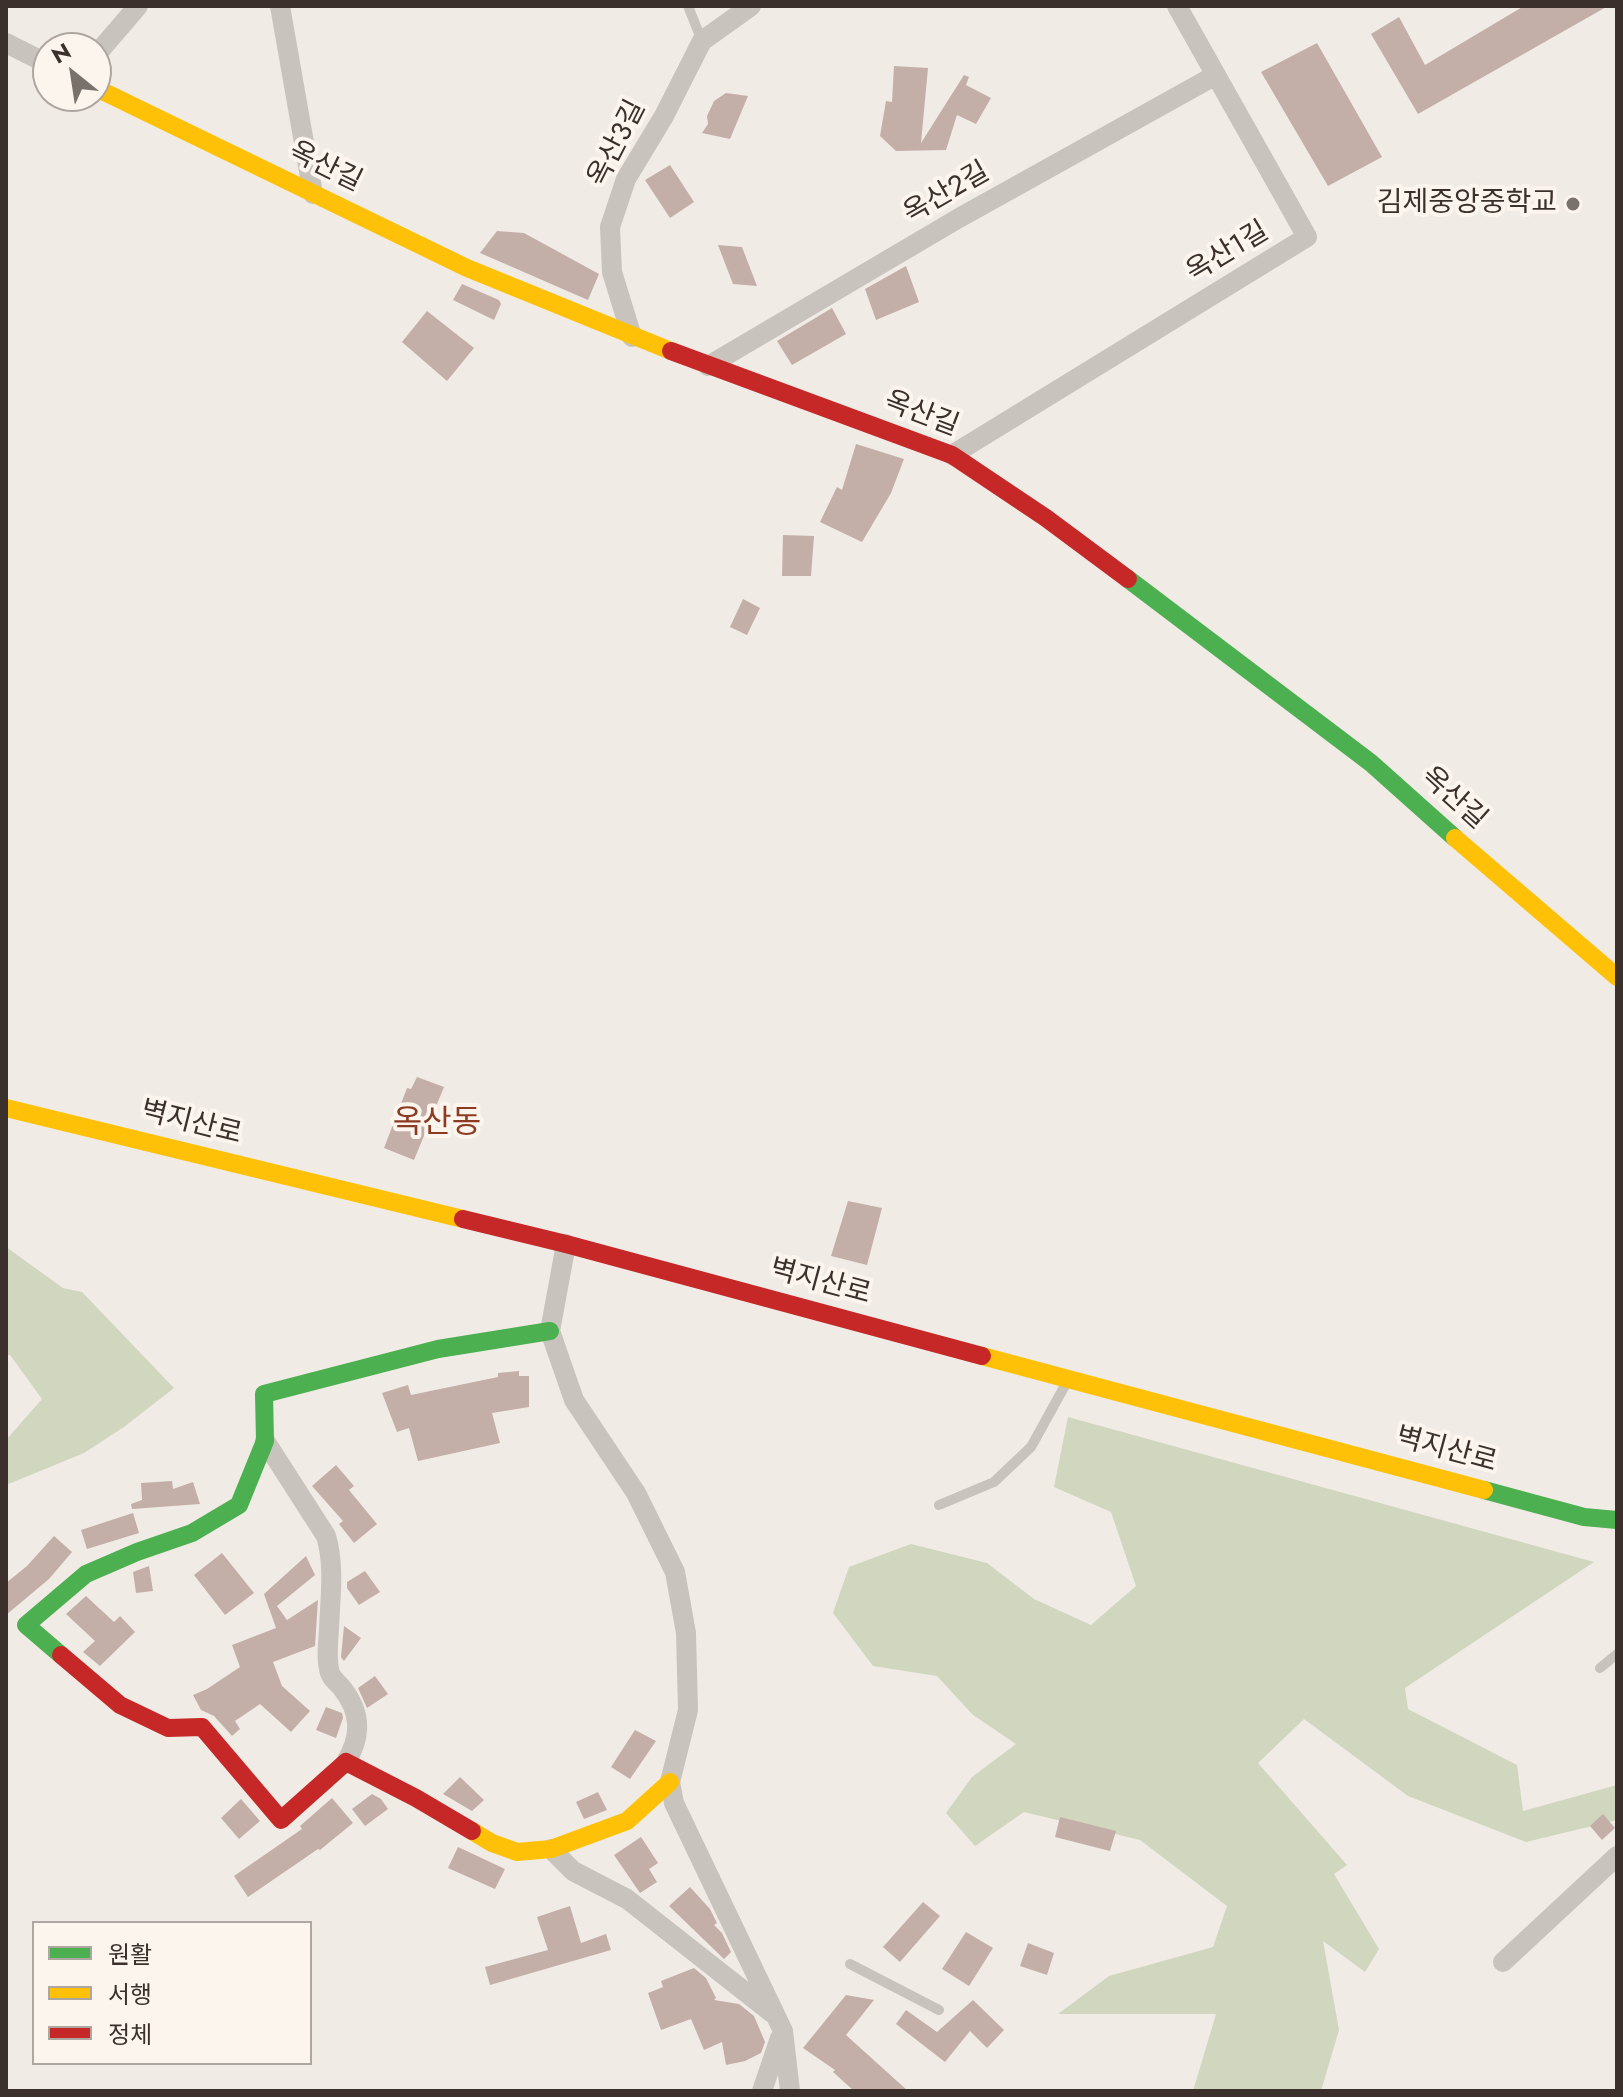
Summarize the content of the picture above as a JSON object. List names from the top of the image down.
{
  "streets": {
    "street": [
      "옥산3길",
      "옥산길",
      "옥산2길",
      "옥산1길",
      "벽지산로"
    ]
  },
  "crossings": [
    ["옥산3길", "옥산길"],
    ["옥산길", "옥산2길"],
    ["옥산길", "옥산1길"],
    ["옥산2길", "옥산1길"]
  ],
  "districts": ["옥산동"],
  "places": ["김제중앙중학교"],
  "legend": ["원활", "서행", "정체"],
  "north": "top left"
}
